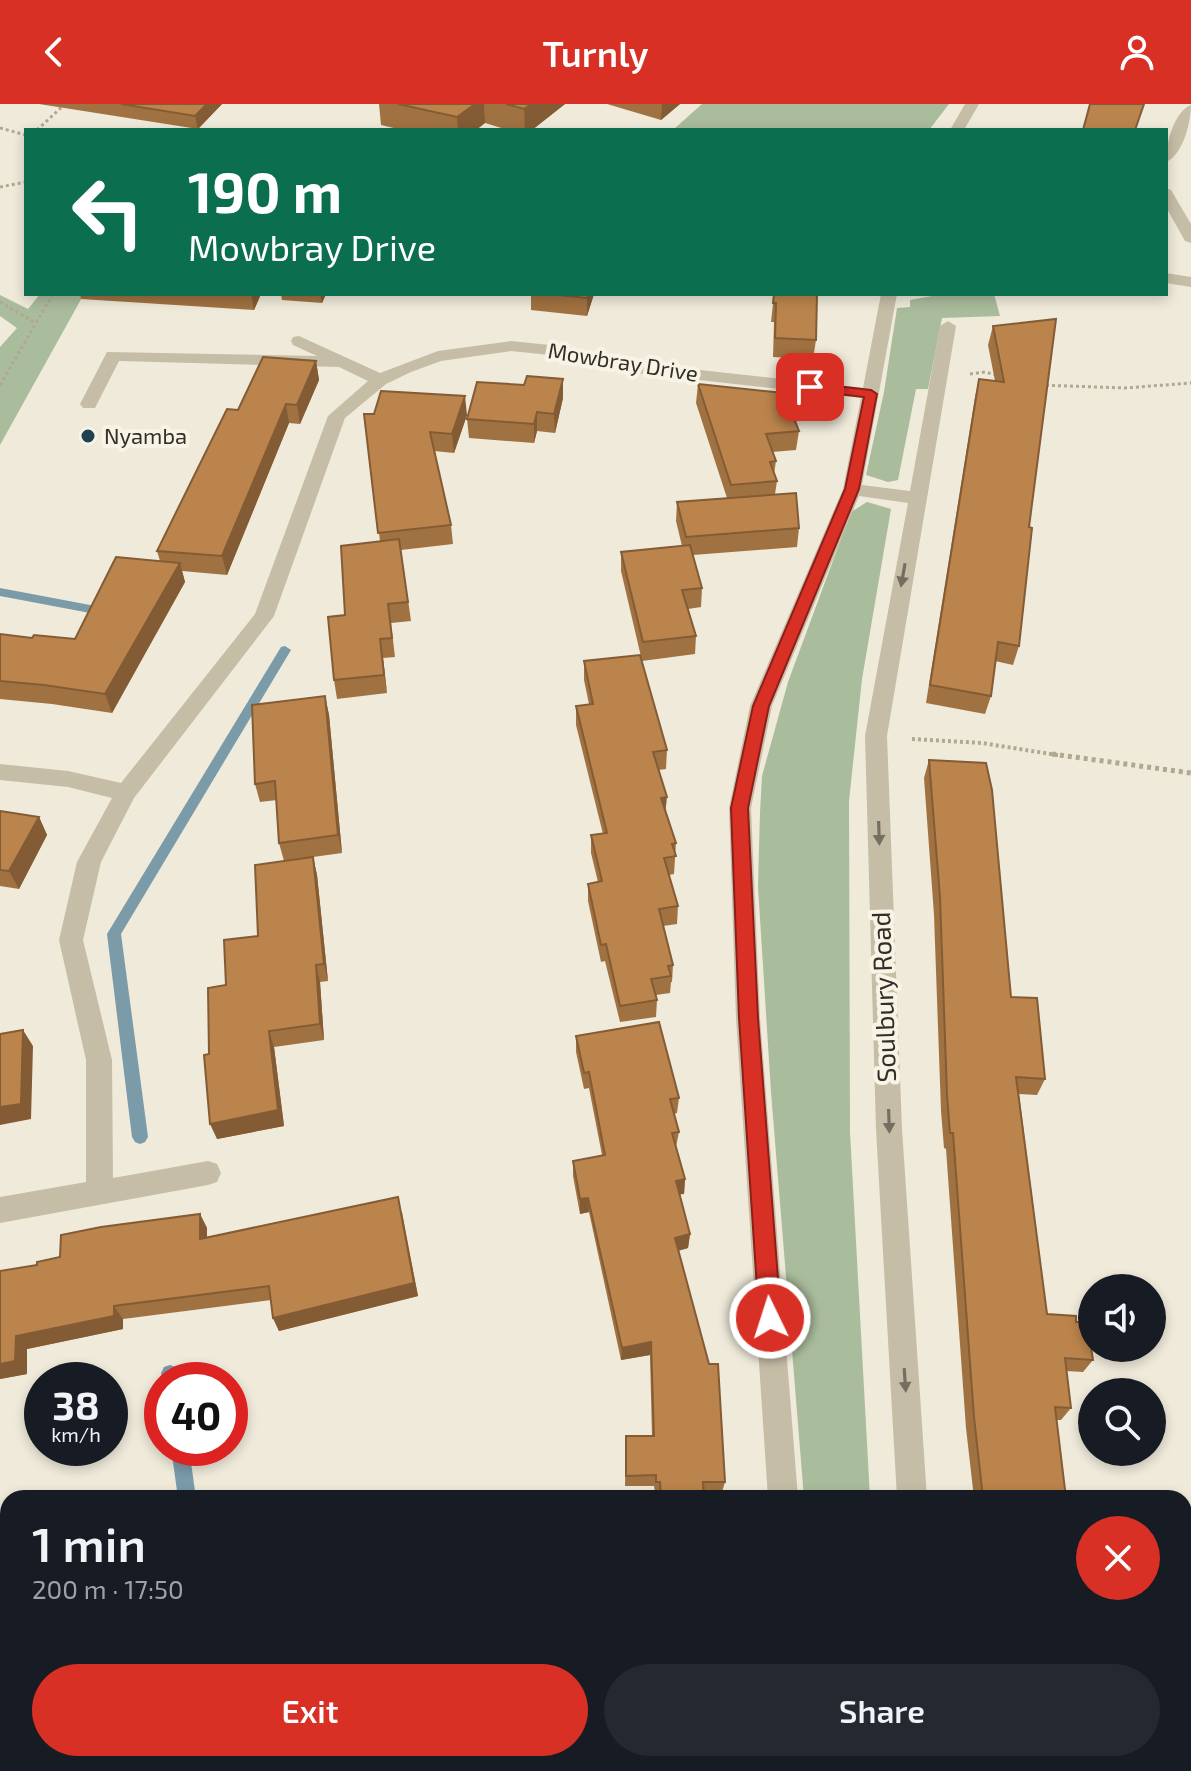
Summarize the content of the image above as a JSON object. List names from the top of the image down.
{
  "streets": {
    "street": ["Mowbray Drive", "Soulbury Road"]
  },
  "places": ["Nyamba"],
  "page": {
    "header": "Turnly",
    "turn": ["190 m", "Mowbray Drive"],
    "speed": "38 km/h",
    "limit": "40",
    "heading": ["1 min", "200 m · 17:50"],
    "buttons": ["Exit", "Share"]
  }
}
